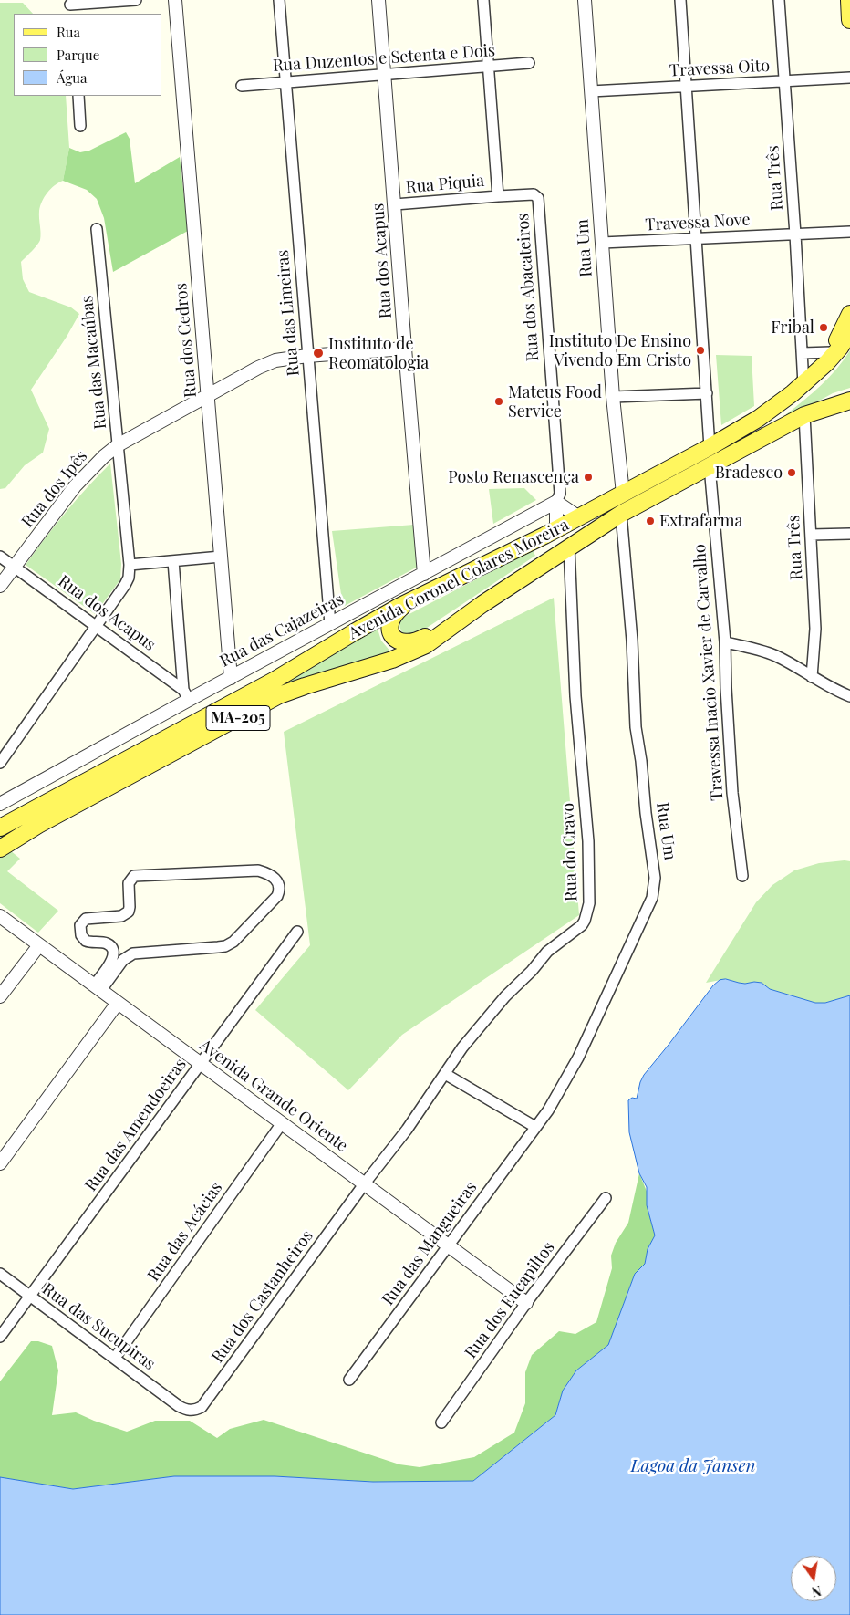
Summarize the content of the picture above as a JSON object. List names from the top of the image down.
{
  "streets": {
    "main road": ["Avenida Coronel Colares Moreira", "MA-205"],
    "street": [
      "Rua Duzentos e Setenta e Dois",
      "Travessa Oito",
      "Rua Três",
      "Rua Piquia",
      "Travessa Nove",
      "Rua Um",
      "Rua dos Acapus",
      "Rua dos Abacateiros",
      "Rua das Limeiras",
      "Rua dos Cedros",
      "Rua das Macaúbas",
      "Rua dos Ipês",
      "Rua das Cajazeiras",
      "Travessa Inacio Xavier de Carvalho",
      "Rua do Cravo",
      "Avenida Grande Oriente",
      "Rua das Amendoeiras",
      "Rua das Acácias",
      "Rua das Mangueiras",
      "Rua dos Castanheiros",
      "Rua dos Eucapiltos",
      "Rua das Sucupiras"
    ]
  },
  "crossings": [
    ["Rua Duzentos e Setenta e Dois", "Rua dos Acapus"],
    ["Rua Duzentos e Setenta e Dois", "Rua das Limeiras"],
    ["Travessa Oito", "Rua Três"],
    ["Travessa Oito", "Rua Um"],
    ["Rua Três", "Travessa Nove"],
    ["Rua Três", "Avenida Coronel Colares Moreira"],
    ["Rua Piquia", "Rua dos Acapus"],
    ["Rua Piquia", "Rua dos Abacateiros"],
    ["Travessa Nove", "Rua Um"],
    ["Rua Um", "Avenida Coronel Colares Moreira"],
    ["Rua Um", "Rua das Mangueiras"],
    ["Rua dos Acapus", "Rua das Macaúbas"],
    ["Rua dos Acapus", "Rua dos Ipês"],
    ["Rua dos Acapus", "Rua das Cajazeiras"],
    ["Rua dos Abacateiros", "Avenida Coronel Colares Moreira"],
    ["Rua dos Abacateiros", "Rua das Cajazeiras"],
    ["Rua das Limeiras", "Rua dos Ipês"],
    ["Rua das Limeiras", "Rua das Cajazeiras"],
    ["Rua dos Cedros", "Rua dos Ipês"],
    ["Rua dos Cedros", "Rua das Cajazeiras"],
    ["Rua das Macaúbas", "Rua dos Ipês"],
    ["Avenida Coronel Colares Moreira", "Travessa Inacio Xavier de Carvalho"],
    ["Avenida Coronel Colares Moreira", "Rua do Cravo"],
    ["Rua do Cravo", "Avenida Grande Oriente"],
    ["Rua do Cravo", "Rua dos Castanheiros"],
    ["Avenida Grande Oriente", "Rua das Amendoeiras"],
    ["Avenida Grande Oriente", "Rua das Acácias"],
    ["Avenida Grande Oriente", "Rua das Mangueiras"],
    ["Avenida Grande Oriente", "Rua dos Castanheiros"],
    ["Avenida Grande Oriente", "Rua dos Eucapiltos"],
    ["Rua das Amendoeiras", "Rua das Sucupiras"],
    ["Rua das Acácias", "Rua das Sucupiras"],
    ["Rua dos Castanheiros", "Rua das Sucupiras"]
  ],
  "water": ["Lagoa da Jansen"],
  "places": [
    "Fribal",
    "Instituto De Ensino Vivendo Em Cristo",
    "Instituto de Reomatologia",
    "Mateus Food Service",
    "Bradesco",
    "Posto Renascença",
    "Extrafarma"
  ],
  "legend": ["Rua", "Parque", "Água"],
  "north": "bottom"
}
